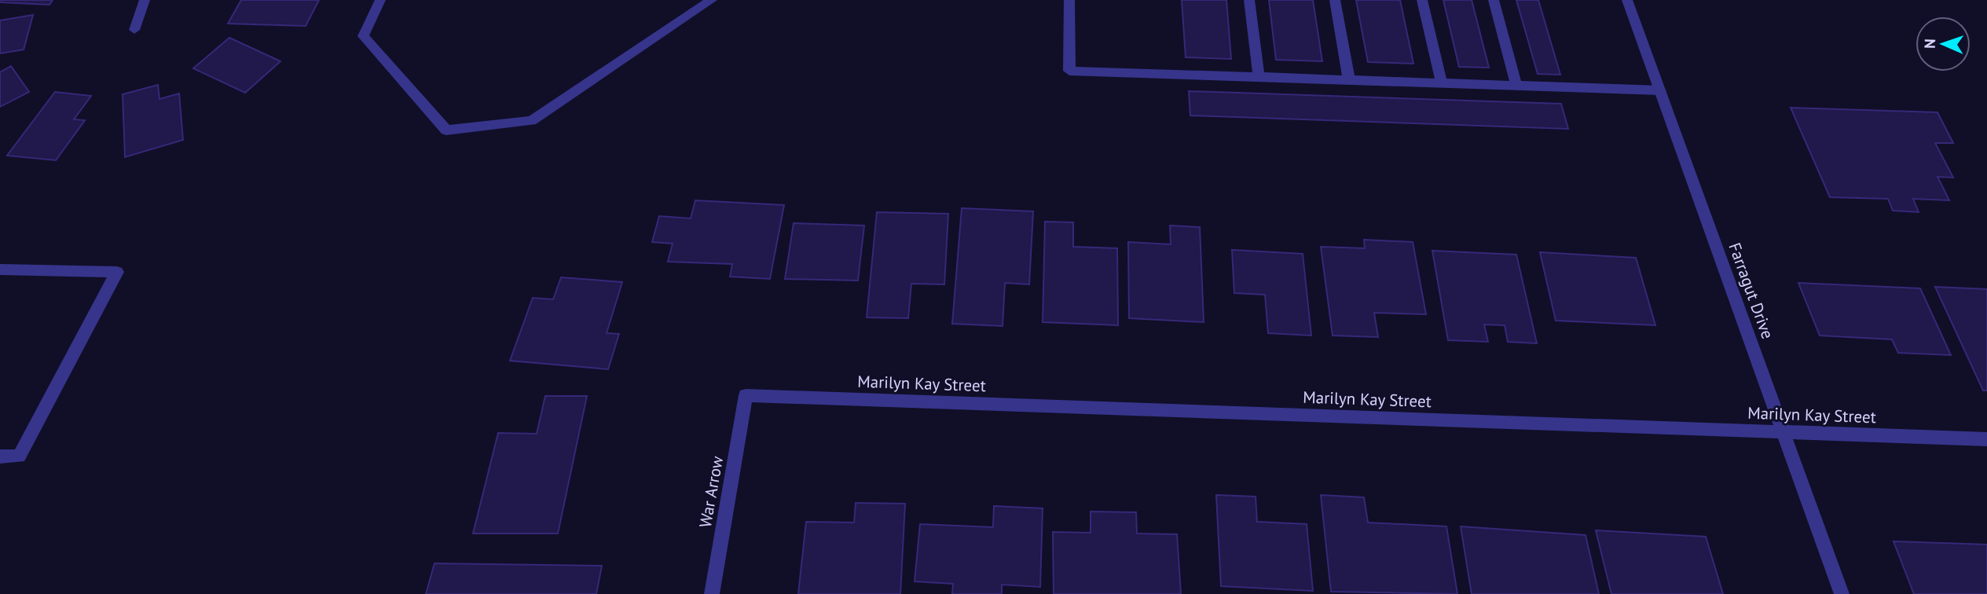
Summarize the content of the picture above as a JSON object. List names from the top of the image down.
{
  "streets": {
    "street": ["Farragut Drive", "Marilyn Kay Street", "War Arrow"]
  },
  "crossings": [
    ["Farragut Drive", "Marilyn Kay Street"],
    ["Marilyn Kay Street", "War Arrow"]
  ],
  "north": "left"
}
